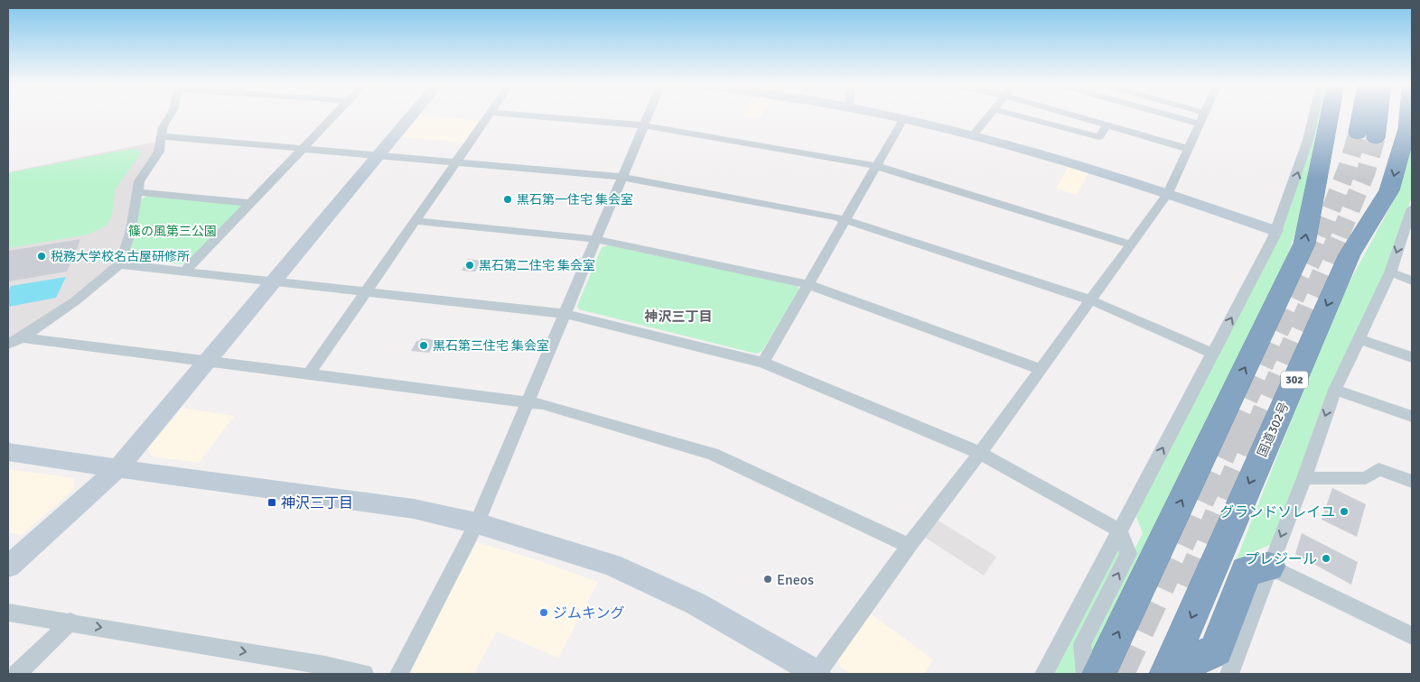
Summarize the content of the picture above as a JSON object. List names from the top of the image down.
{
  "streets": {
    "highway": ["302", "国道302号"]
  },
  "districts": ["神沢三丁目"],
  "parks": ["篠の風第三公園"],
  "places": {
    "other": [
      "黒石第一住宅 集会室",
      "税務大学校名古屋研修所",
      "黒石第二住宅 集会室",
      "黒石第三住宅 集会室",
      "グランドソレイユ",
      "プレジール",
      "Eneos",
      "ジムキング"
    ],
    "transit": ["神沢三丁目"]
  }
}
